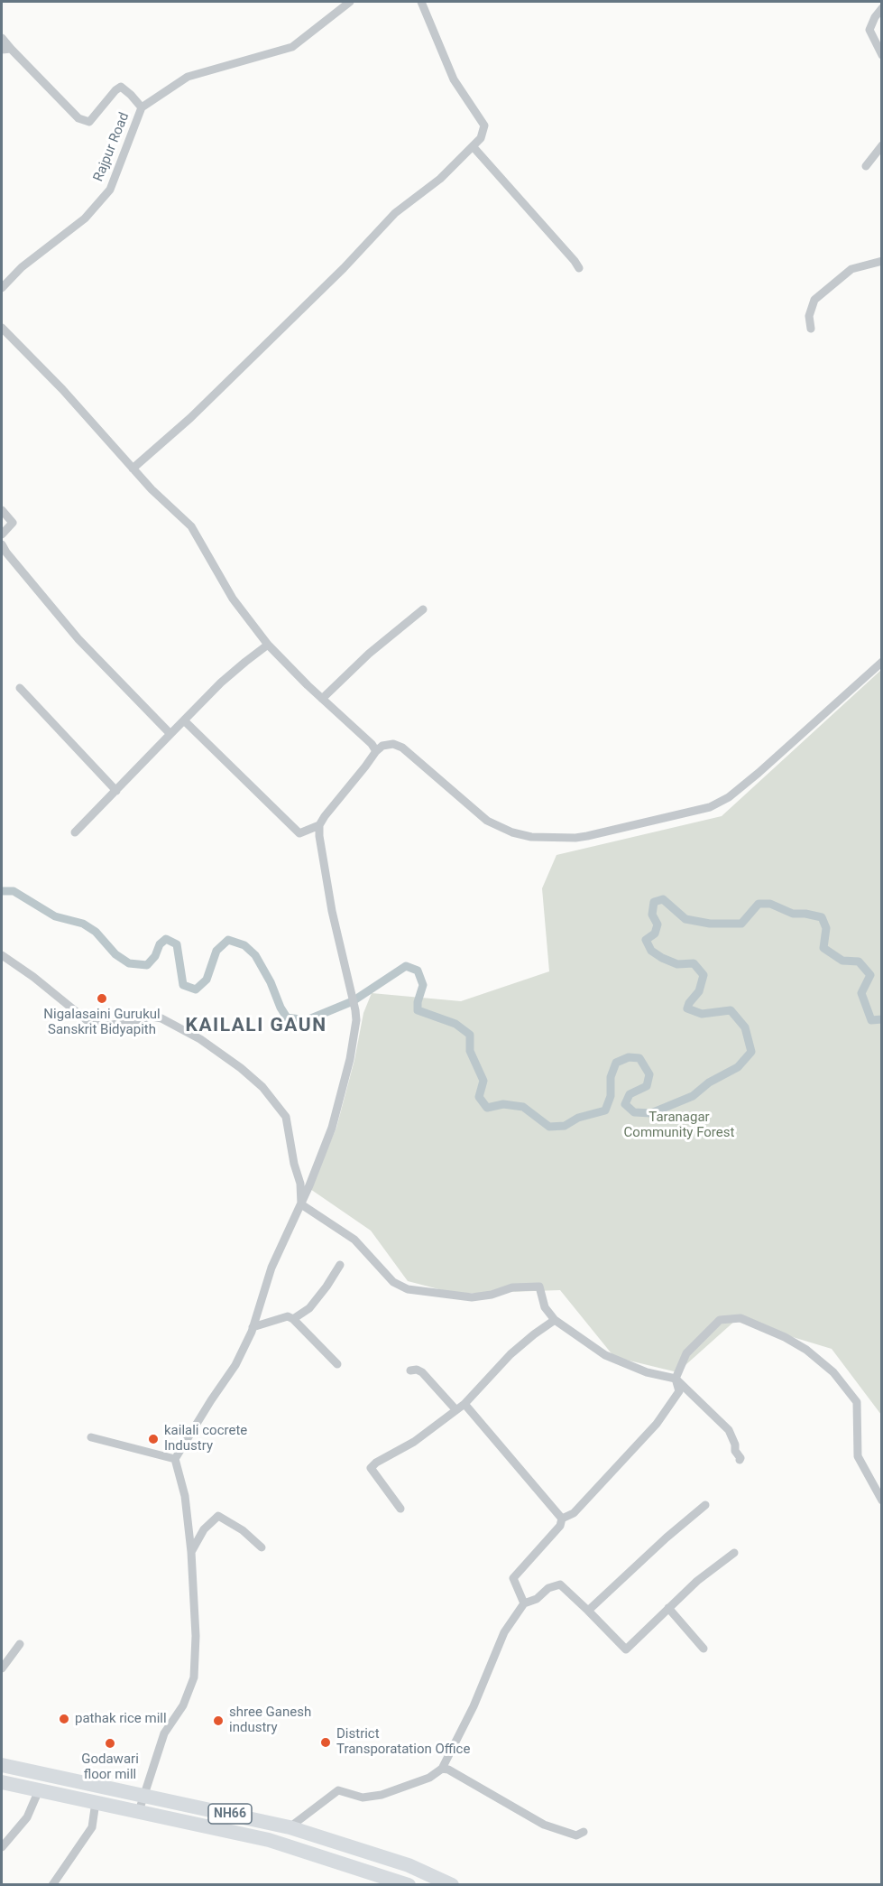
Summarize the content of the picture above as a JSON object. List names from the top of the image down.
{
  "streets": {
    "highway": ["NH66"],
    "street": ["Rajpur Road"]
  },
  "districts": ["KAILALI GAUN"],
  "parks": ["Taranagar Community Forest"],
  "places": [
    "Nigalasaini Gurukul Sanskrit Bidyapith",
    "kailali cocrete Industry",
    "pathak rice mill",
    "shree Ganesh industry",
    "District Transporatation Office",
    "Godawari floor mill"
  ]
}
